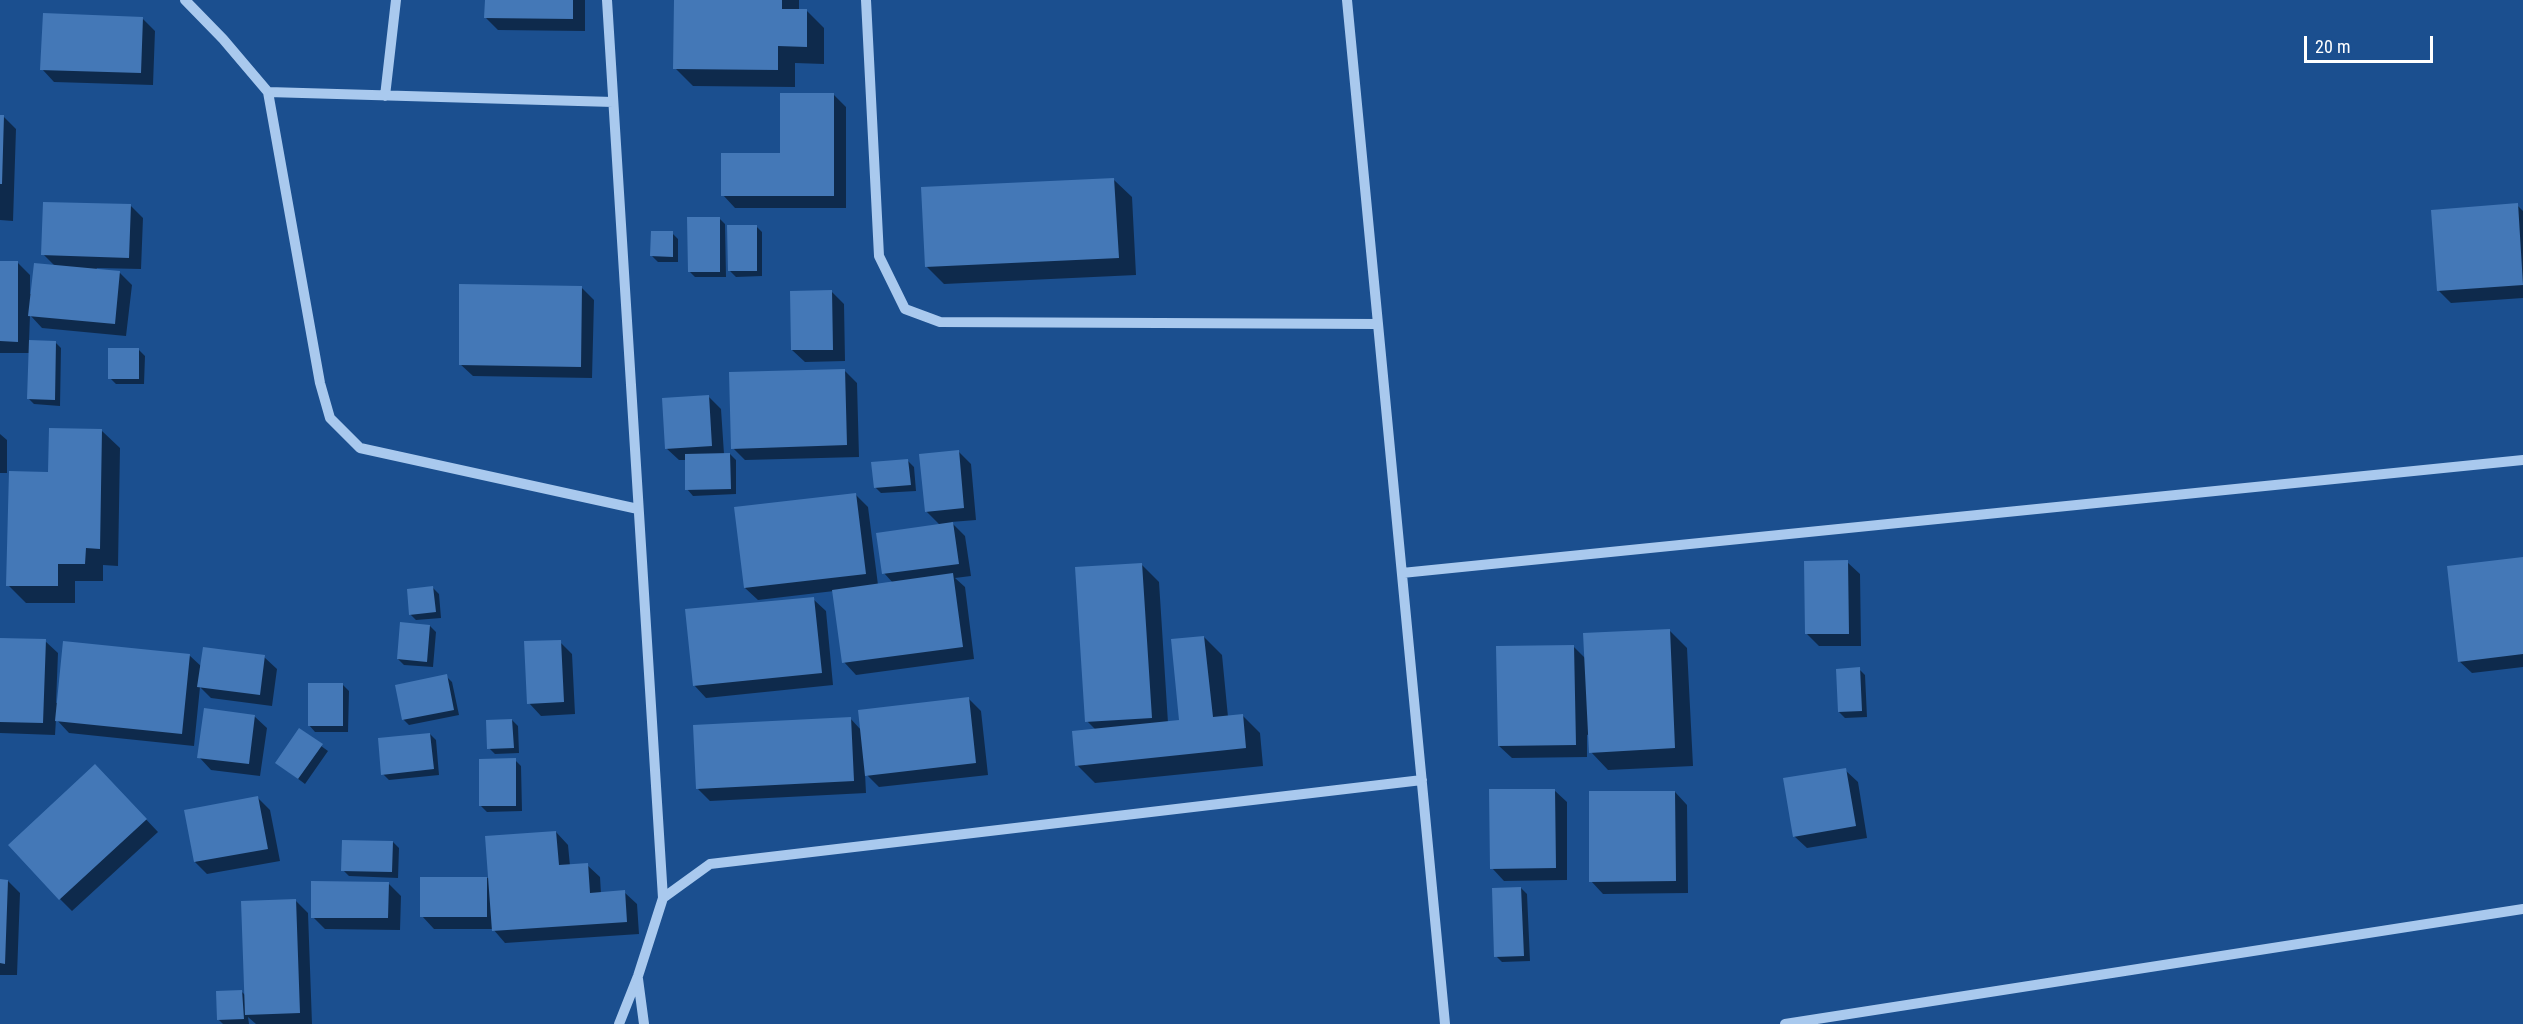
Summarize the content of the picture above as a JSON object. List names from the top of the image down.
{
  "scale_bar": "20 m"
}
